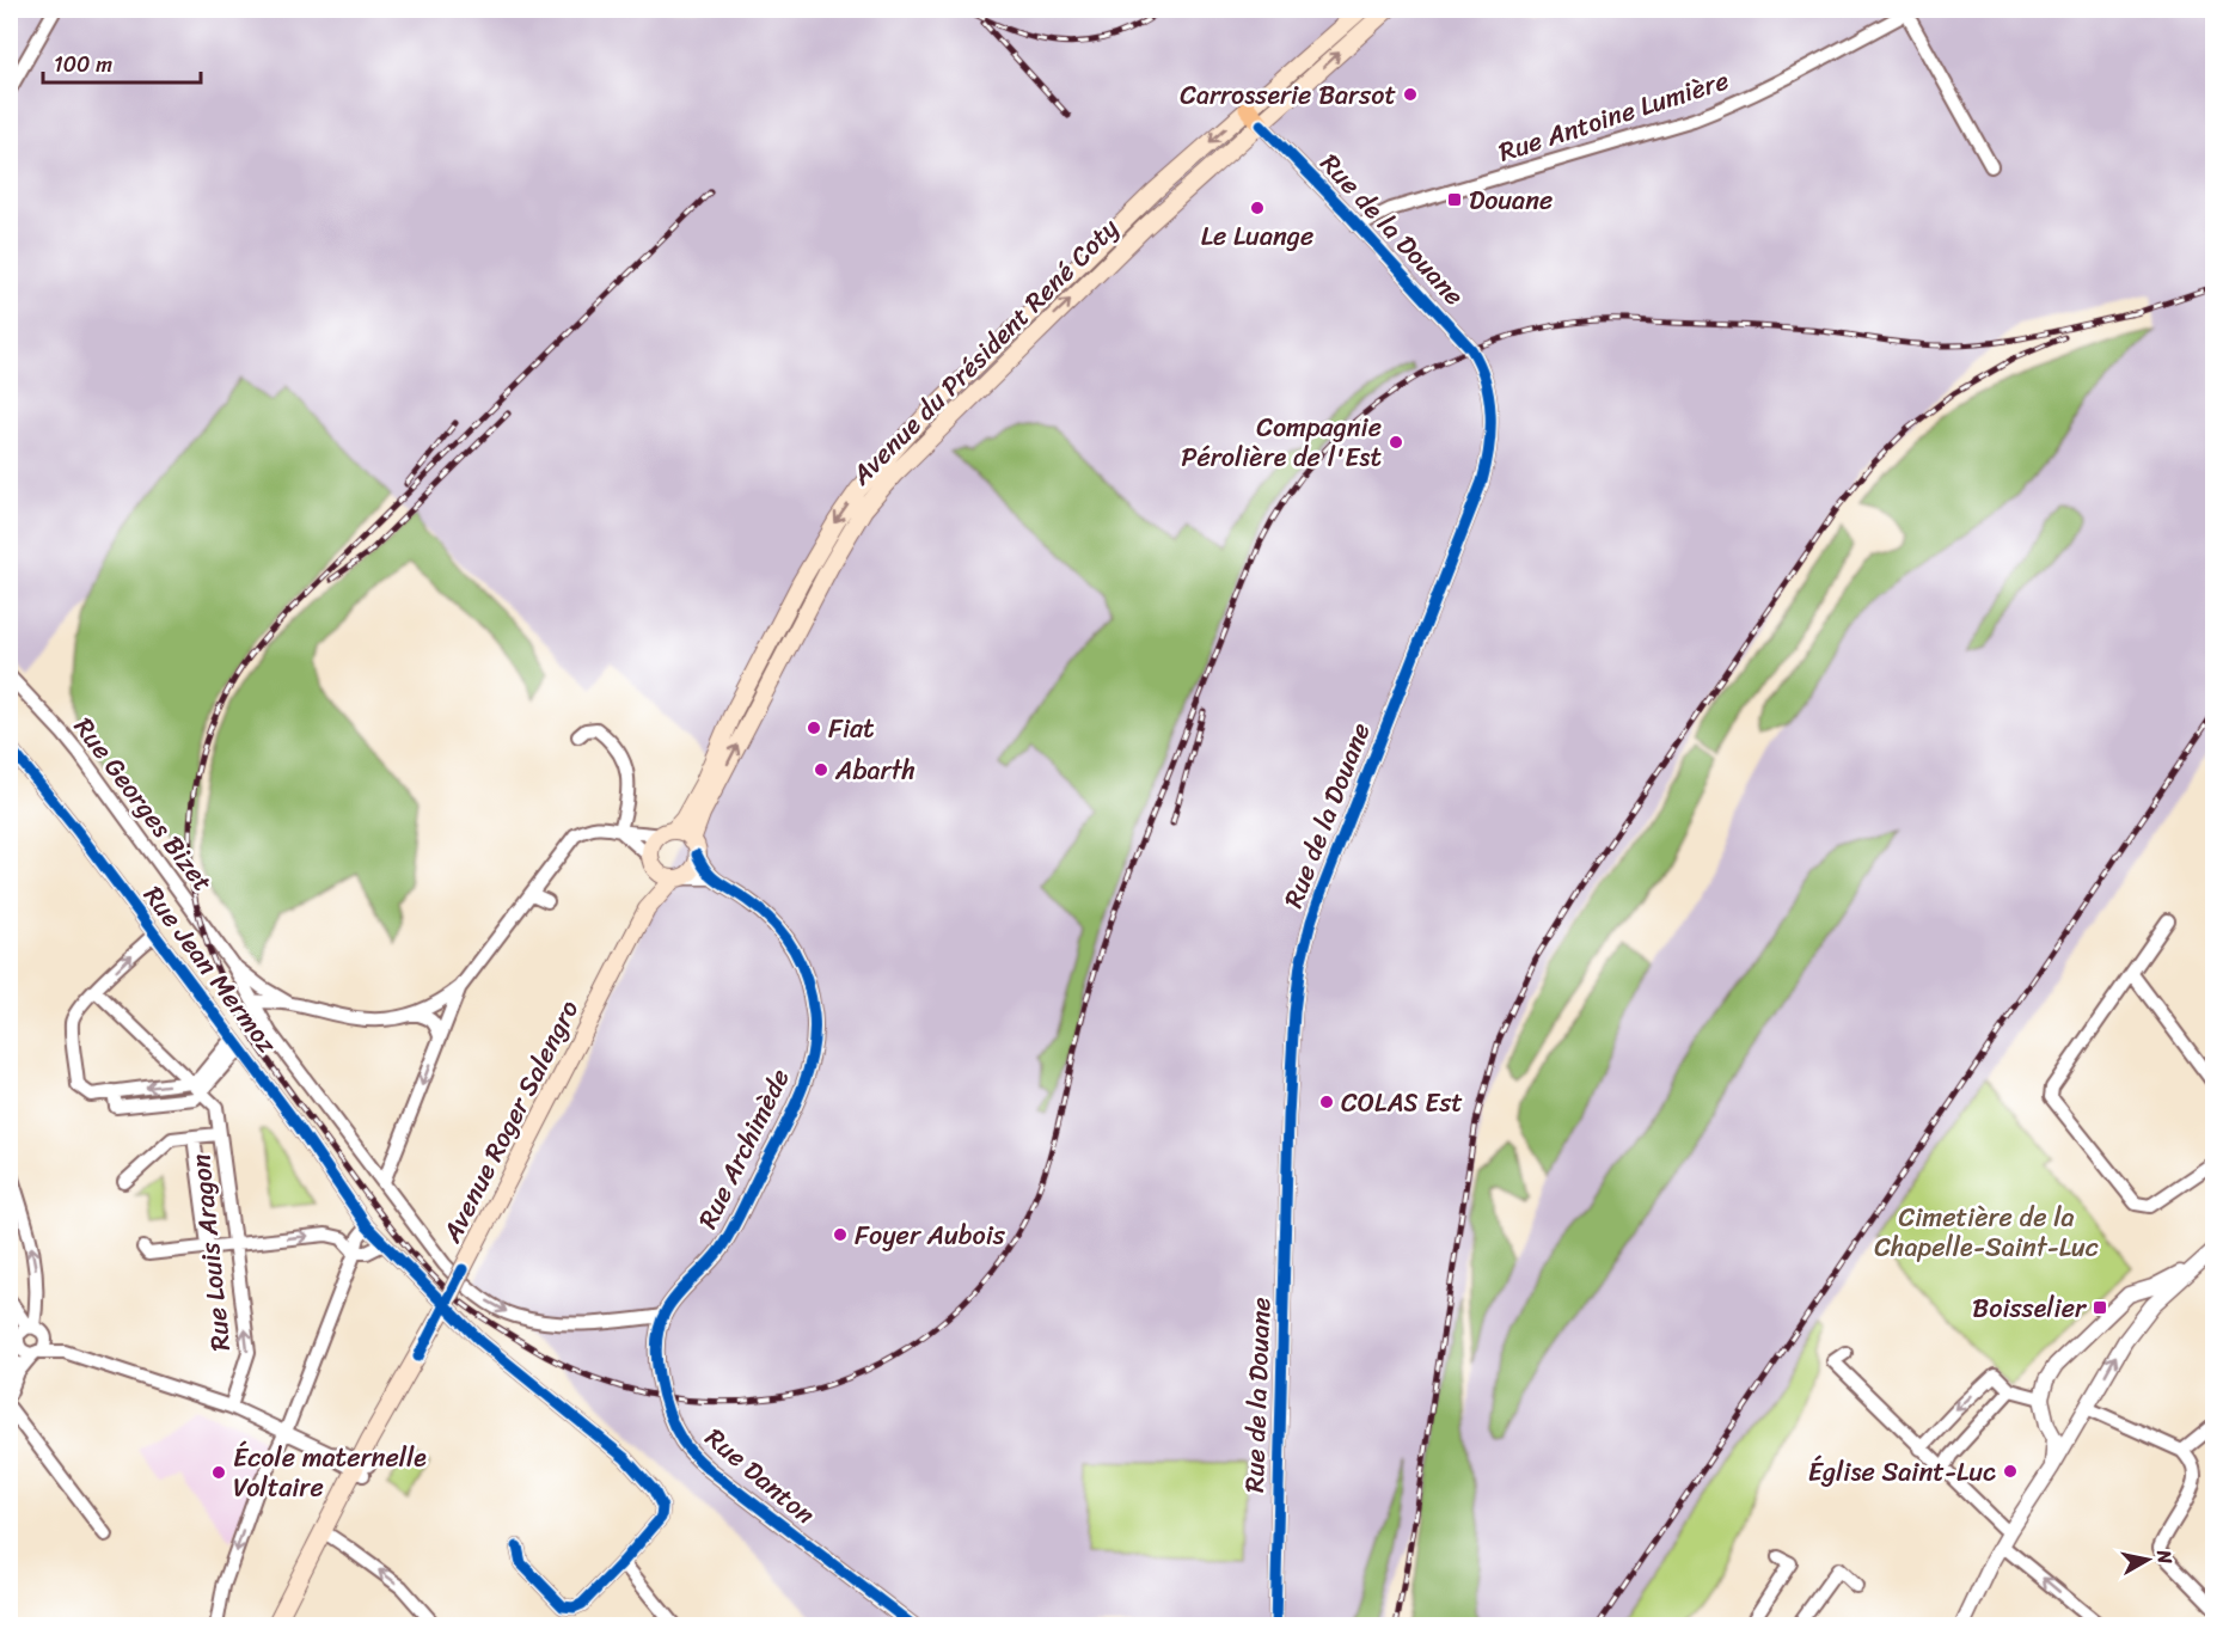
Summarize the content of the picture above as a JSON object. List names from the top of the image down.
{
  "streets": {
    "main road": ["Avenue du Président René Coty", "Avenue Roger Salengro"],
    "street": [
      "Rue Antoine Lumière",
      "Rue de la Douane",
      "Rue Georges Bizet",
      "Rue Jean Mermoz",
      "Rue Archimède",
      "Rue Louis Aragon",
      "Rue Danton"
    ]
  },
  "crossings": [
    ["Rue Antoine Lumière", "Rue de la Douane"],
    ["Rue de la Douane", "Avenue du Président René Coty"],
    ["Avenue du Président René Coty", "Rue Georges Bizet"],
    ["Avenue du Président René Coty", "Avenue Roger Salengro"],
    ["Avenue du Président René Coty", "Rue Archimède"],
    ["Rue Georges Bizet", "Avenue Roger Salengro"],
    ["Rue Georges Bizet", "Rue Archimède"],
    ["Avenue Roger Salengro", "Rue Archimède"],
    ["Rue Archimède", "Rue Danton"]
  ],
  "parks": ["Cimetière de la Chapelle-Saint-Luc"],
  "places": {
    "other": [
      "Carrosserie Barsot",
      "Le Luange",
      "Compagnie Pérolière de l'Est",
      "Fiat",
      "Abarth",
      "COLAS Est",
      "Foyer Aubois",
      "Église Saint-Luc",
      "École maternelle Voltaire"
    ],
    "transit": ["Douane", "Boisselier"]
  },
  "scale_bar": "100 m",
  "north": "right"
}
